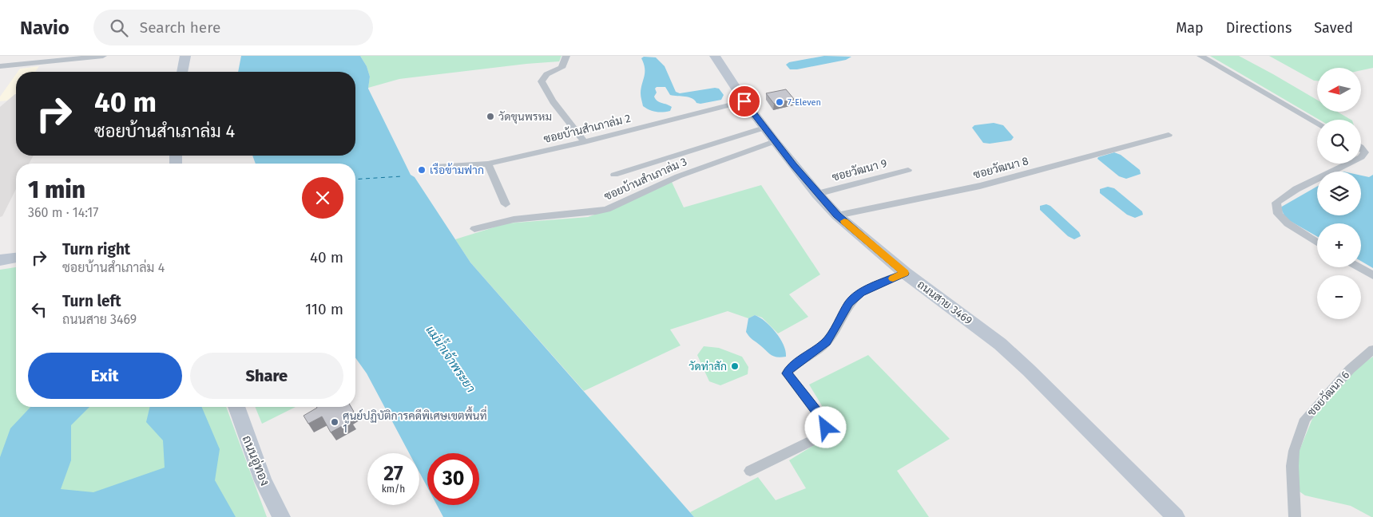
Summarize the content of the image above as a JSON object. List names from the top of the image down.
{
  "streets": {
    "street": [
      "ซอยบ้านสำเภาล่ม 2",
      "ซอยวัฒนา 8",
      "ซอยวัฒนา 9",
      "ซอยบ้านสำเภาล่ม 3",
      "ถนนสาย 3469",
      "ซอยวัฒนา 6",
      "ถนนอู่ทอง"
    ]
  },
  "crossings": [
    ["ซอยบ้านสำเภาล่ม 2", "ถนนสาย 3469"],
    ["ซอยวัฒนา 8", "ถนนสาย 3469"],
    ["ซอยวัฒนา 9", "ถนนสาย 3469"],
    ["ซอยบ้านสำเภาล่ม 3", "ถนนสาย 3469"]
  ],
  "water": ["แม่น้ำเจ้าพระยา"],
  "places": [
    "7-Eleven",
    "วัดขุนพรหม",
    "เรือข้ามฟาก",
    "วัดท่าสัก",
    "ศูนย์ปฏิบัติการคดีพิเศษเขตพื้นที่ 1"
  ],
  "north": "left",
  "page": {
    "header": "Navio",
    "search": "Search here",
    "nav": ["Map", "Directions", "Saved"],
    "map_buttons": ["+", "−"],
    "turn": ["40 m", "ซอยบ้านสำเภาล่ม 4"],
    "heading": ["1 min", "360 m · 14:17"],
    "list": [
      {
        "name": "Turn right",
        "note": "ซอยบ้านสำเภาล่ม 4",
        "value": "40 m"
      },
      {
        "name": "Turn left",
        "note": "ถนนสาย 3469",
        "value": "110 m"
      }
    ],
    "buttons": ["Exit", "Share"],
    "speed": "27 km/h",
    "limit": "30"
  }
}
